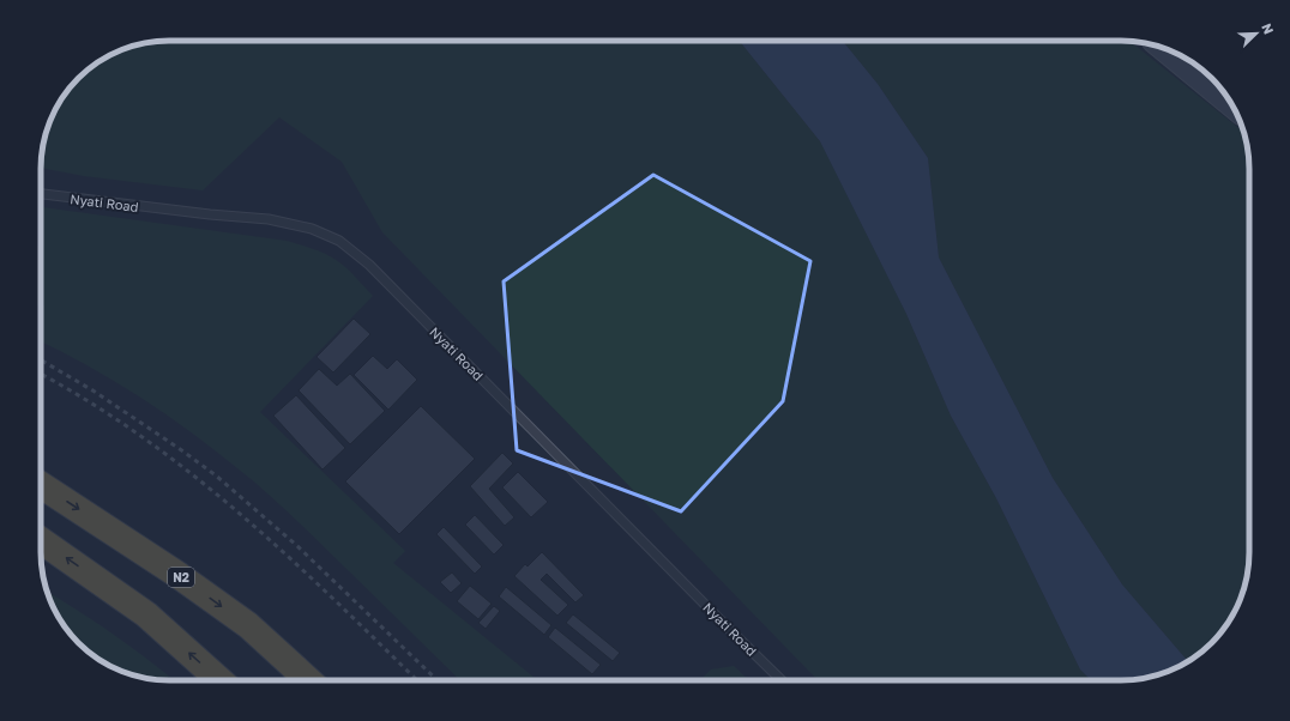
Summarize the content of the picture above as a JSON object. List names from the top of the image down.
{
  "streets": {
    "highway": ["N2"],
    "lane": ["Nyati Road"]
  },
  "north": "top right"
}
